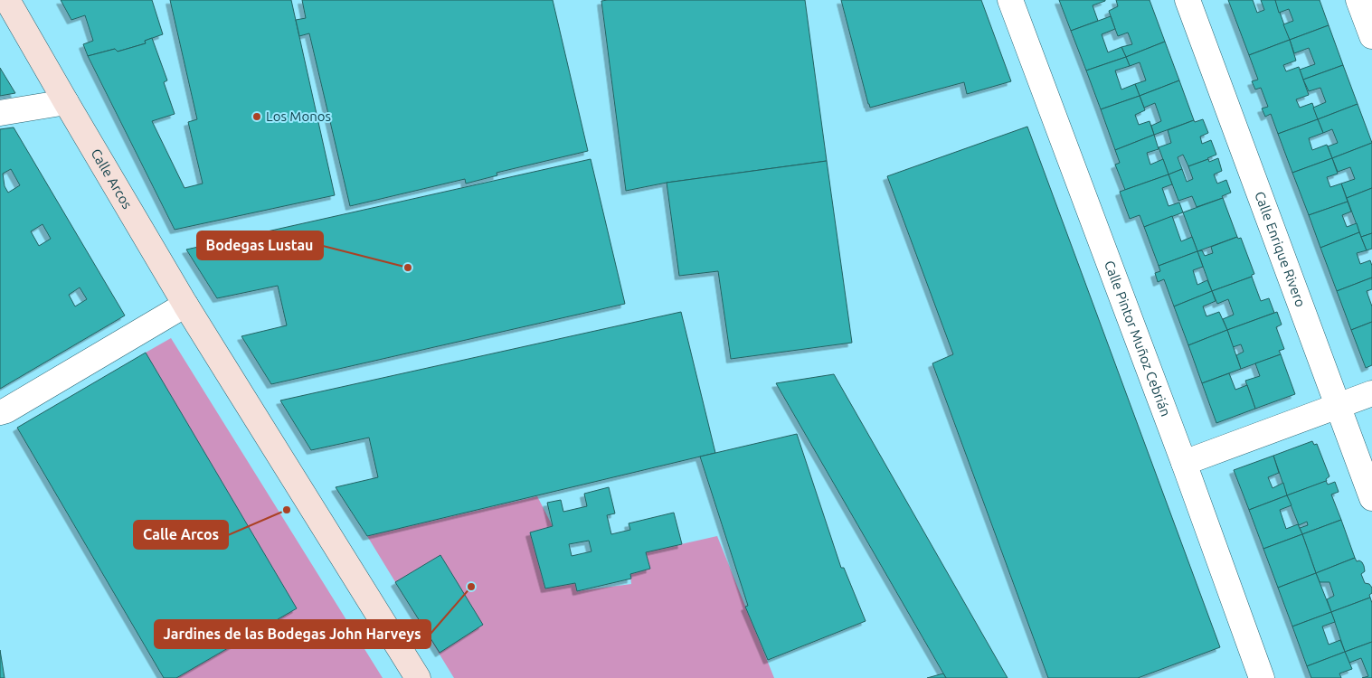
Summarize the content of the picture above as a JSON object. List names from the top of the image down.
{
  "streets": {
    "street": ["Calle Arcos", "Calle Enrique Rivero", "Calle Pintor Muñoz Cebrián"]
  },
  "places": [
    "Los Monos",
    "Bodegas Lustau",
    "Calle Arcos",
    "Jardines de las Bodegas John Harveys"
  ]
}
